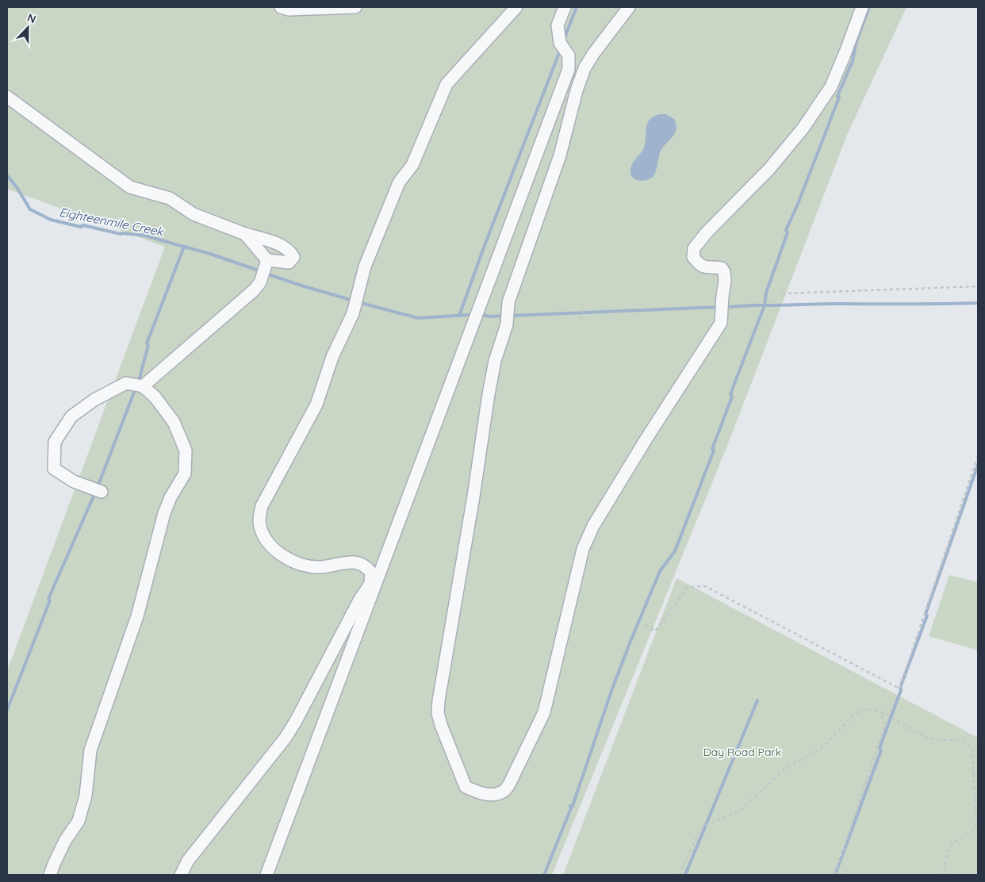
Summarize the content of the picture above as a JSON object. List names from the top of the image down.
{
  "water": ["Eighteenmile Creek"],
  "parks": ["Day Road Park"],
  "north": "top"
}
